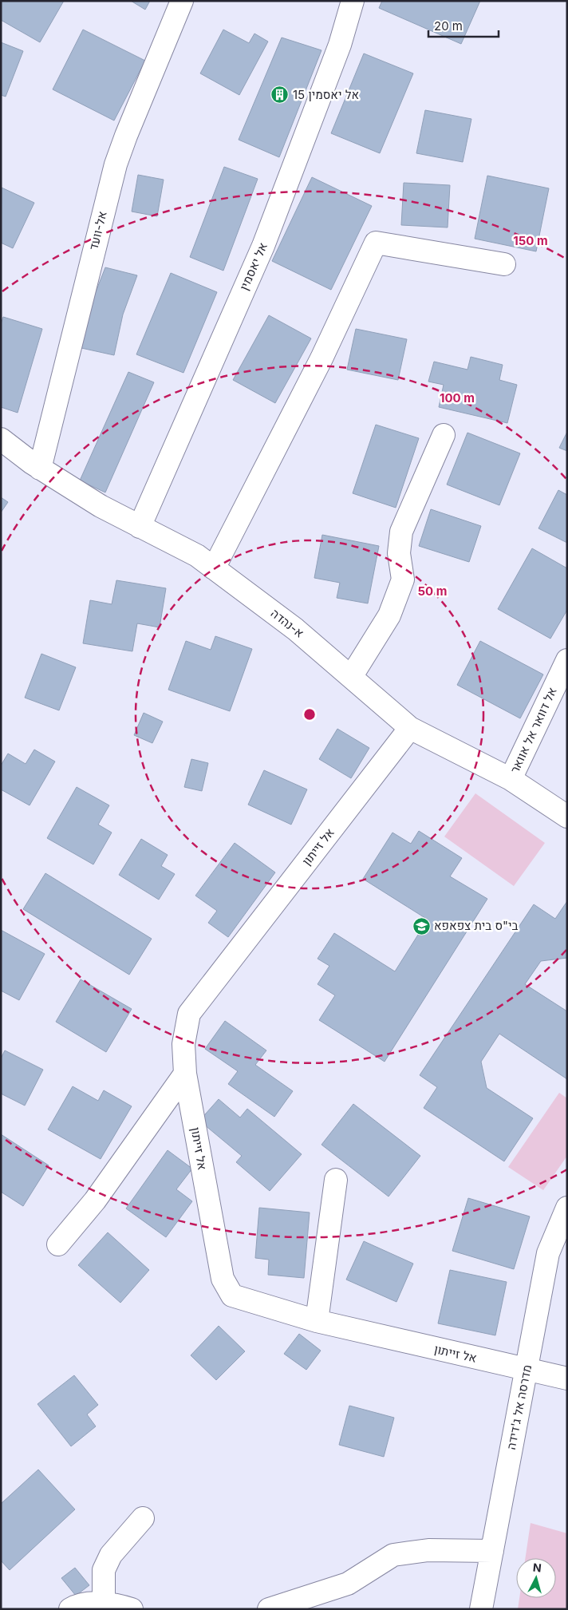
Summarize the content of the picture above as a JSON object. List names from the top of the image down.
{
  "streets": {
    "street": [
      "אל-וועד",
      "אל יאסמין",
      "א-נהדה",
      "אל דוואר אל אוואר",
      "אל זייתון",
      "מדרסה אל ג'דידה"
    ]
  },
  "crossings": [
    ["אל-וועד", "א-נהדה"],
    ["אל יאסמין", "א-נהדה"],
    ["א-נהדה", "אל דוואר אל אוואר"],
    ["א-נהדה", "אל זייתון"],
    ["אל זייתון", "מדרסה אל ג'דידה"]
  ],
  "places": {
    "building": ["אל יאסמין 15"],
    "school or university": ["בי\"ס בית צפאפא"]
  },
  "scale_bar": "20 m",
  "north": "top",
  "rings": ["150 m", "100 m", "50 m"]
}
